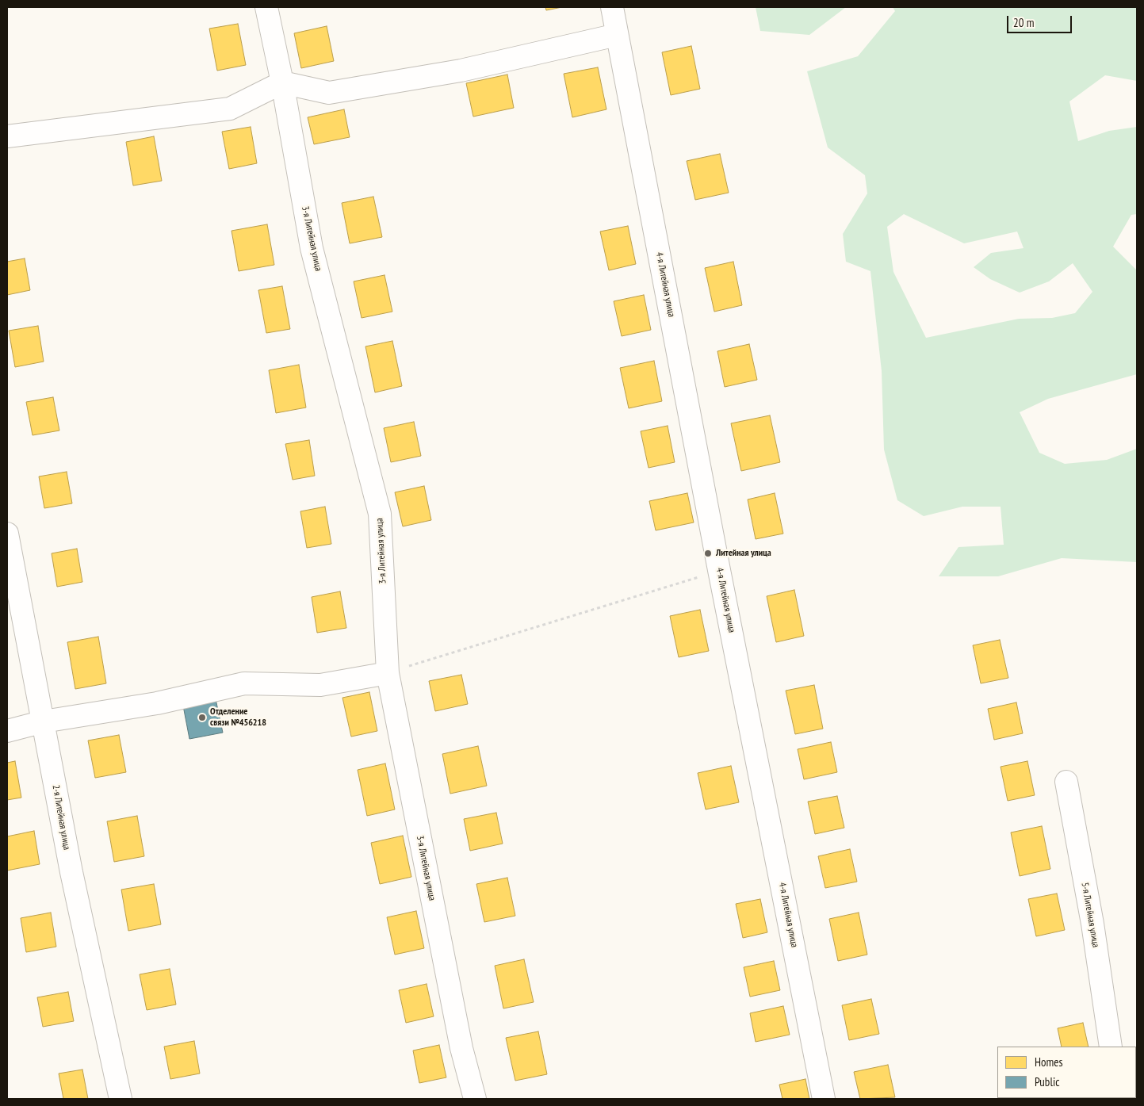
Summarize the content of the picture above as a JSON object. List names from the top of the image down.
{
  "streets": {
    "street": [
      "3-я Литейная улица",
      "4-я Литейная улица",
      "2-я Литейная улица",
      "5-я Литейная улица"
    ]
  },
  "places": ["Литейная улица", "Отделение связи №456218"],
  "legend": ["Homes", "Public"],
  "scale_bar": "20 m"
}
